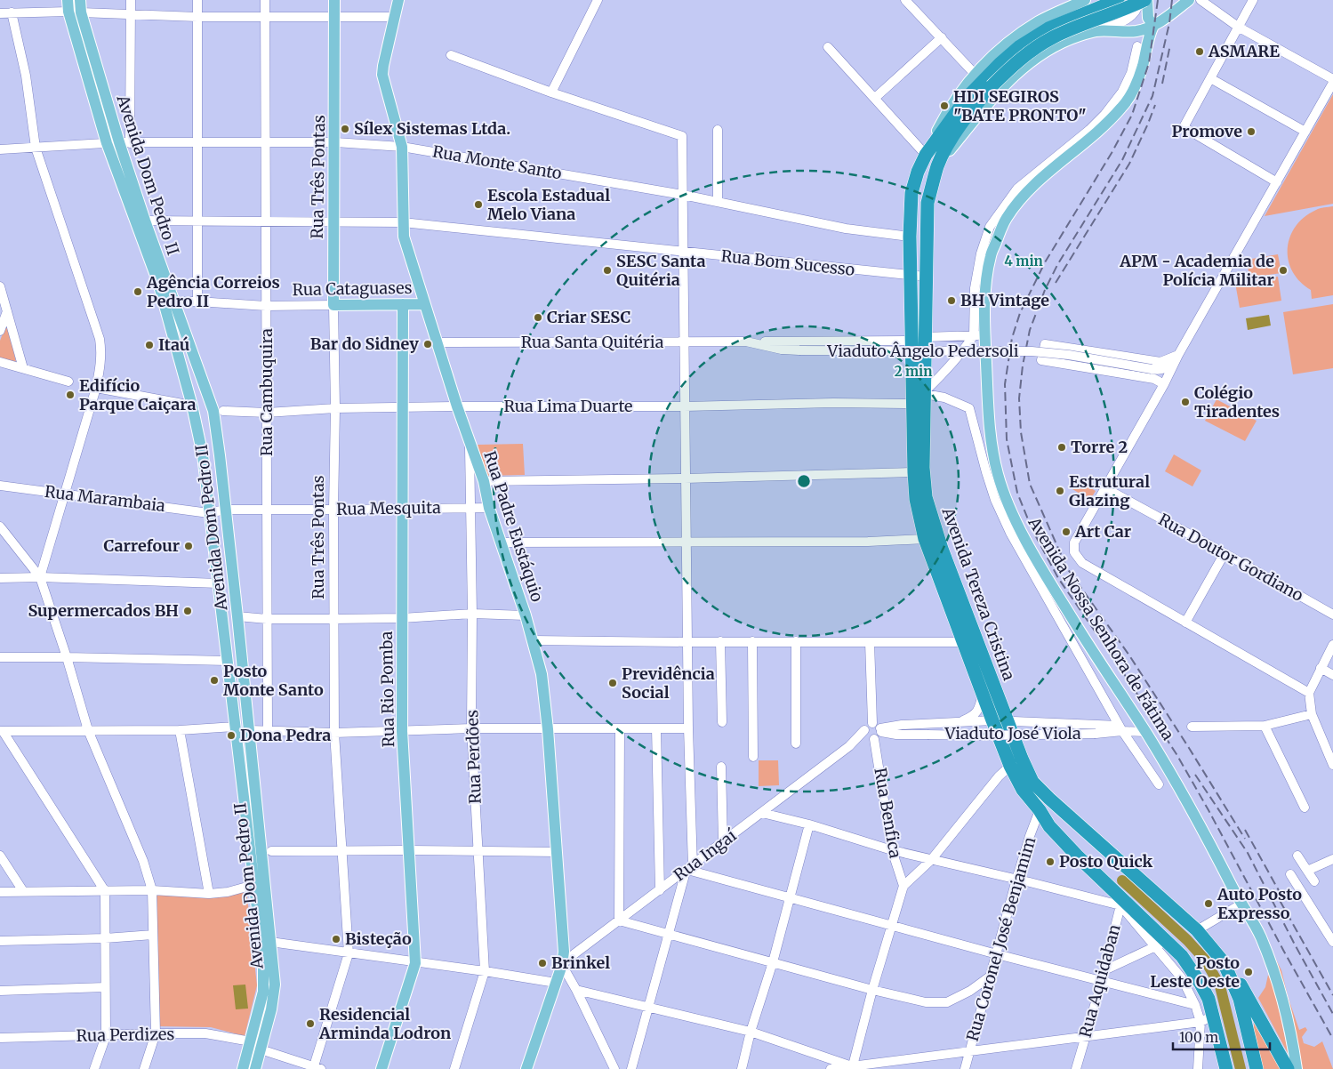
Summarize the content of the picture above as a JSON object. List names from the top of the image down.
{
  "streets": {
    "highway": ["Avenida Tereza Cristina"],
    "main road": [
      "Avenida Dom Pedro II",
      "Rua Três Pontas",
      "Rua Cataguases",
      "Rua Padre Eustáquio",
      "Avenida Nossa Senhora de Fátima",
      "Rua Rio Pomba"
    ],
    "street": [
      "Rua Monte Santo",
      "Rua Bom Sucesso",
      "Rua Santa Quitéria",
      "Viaduto Ângelo Pedersoli",
      "Rua Cambuquira",
      "Rua Lima Duarte",
      "Rua Marambaia",
      "Rua Mesquita",
      "Rua Doutor Gordiano",
      "Viaduto José Viola",
      "Rua Perdões",
      "Rua Benfica",
      "Rua Ingaí",
      "Rua Coronel José Benjamim",
      "Rua Aquidaban",
      "Rua Perdizes"
    ]
  },
  "crossings": [
    ["Rua Monte Santo", "Avenida Dom Pedro II"],
    ["Rua Monte Santo", "Rua Três Pontas"],
    ["Rua Monte Santo", "Rua Cambuquira"],
    ["Rua Monte Santo", "Rua Padre Eustáquio"],
    ["Rua Monte Santo", "Avenida Tereza Cristina"],
    ["Avenida Dom Pedro II", "Rua Bom Sucesso"],
    ["Avenida Dom Pedro II", "Rua Cataguases"],
    ["Avenida Dom Pedro II", "Rua Marambaia"],
    ["Avenida Dom Pedro II", "Rua Mesquita"],
    ["Avenida Dom Pedro II", "Rua Perdizes"],
    ["Rua Três Pontas", "Rua Bom Sucesso"],
    ["Rua Três Pontas", "Rua Cataguases"],
    ["Rua Três Pontas", "Rua Lima Duarte"],
    ["Rua Três Pontas", "Rua Mesquita"],
    ["Rua Bom Sucesso", "Rua Cambuquira"],
    ["Rua Bom Sucesso", "Rua Padre Eustáquio"],
    ["Rua Bom Sucesso", "Avenida Tereza Cristina"],
    ["Rua Cataguases", "Rua Cambuquira"],
    ["Rua Cataguases", "Rua Padre Eustáquio"],
    ["Rua Cataguases", "Rua Rio Pomba"],
    ["Rua Santa Quitéria", "Viaduto Ângelo Pedersoli"],
    ["Rua Santa Quitéria", "Rua Padre Eustáquio"],
    ["Rua Santa Quitéria", "Avenida Tereza Cristina"],
    ["Rua Santa Quitéria", "Avenida Nossa Senhora de Fátima"],
    ["Rua Cambuquira", "Rua Lima Duarte"],
    ["Rua Cambuquira", "Rua Mesquita"],
    ["Rua Lima Duarte", "Rua Padre Eustáquio"],
    ["Rua Lima Duarte", "Avenida Tereza Cristina"],
    ["Rua Lima Duarte", "Rua Rio Pomba"],
    ["Rua Marambaia", "Rua Mesquita"],
    ["Rua Mesquita", "Rua Padre Eustáquio"],
    ["Rua Mesquita", "Rua Rio Pomba"],
    ["Rua Mesquita", "Rua Perdões"],
    ["Rua Padre Eustáquio", "Rua Perdões"],
    ["Rua Padre Eustáquio", "Rua Ingaí"],
    ["Avenida Tereza Cristina", "Avenida Nossa Senhora de Fátima"],
    ["Avenida Tereza Cristina", "Rua Coronel José Benjamim"],
    ["Avenida Tereza Cristina", "Rua Aquidaban"],
    ["Avenida Nossa Senhora de Fátima", "Viaduto José Viola"],
    ["Viaduto José Viola", "Rua Benfica"],
    ["Viaduto José Viola", "Rua Ingaí"],
    ["Rua Benfica", "Rua Ingaí"]
  ],
  "places": [
    "ASMARE",
    "HDI SEGIROS \"BATE PRONTO\"",
    "Sílex Sistemas Ltda.",
    "Promove",
    "Escola Estadual Melo Viana",
    "SESC Santa Quitéria",
    "APM - Academia de Polícia Militar",
    "Agência Correios Pedro II",
    "BH Vintage",
    "Criar SESC",
    "Bar do Sidney",
    "Itaú",
    "Edifício Parque Caiçara",
    "Colégio Tiradentes",
    "Torre 2",
    "Estrutural Glazing",
    "Art Car",
    "Carrefour",
    "Supermercados BH",
    "Posto Monte Santo",
    "Previdência Social",
    "Dona Pedra",
    "Posto Quick",
    "Auto Posto Expresso",
    "Bisteção",
    "Brinkel",
    "Posto Leste Oeste",
    "Residencial Arminda Lodron"
  ],
  "scale_bar": "100 m",
  "rings": ["4 min", "2 min"]
}
